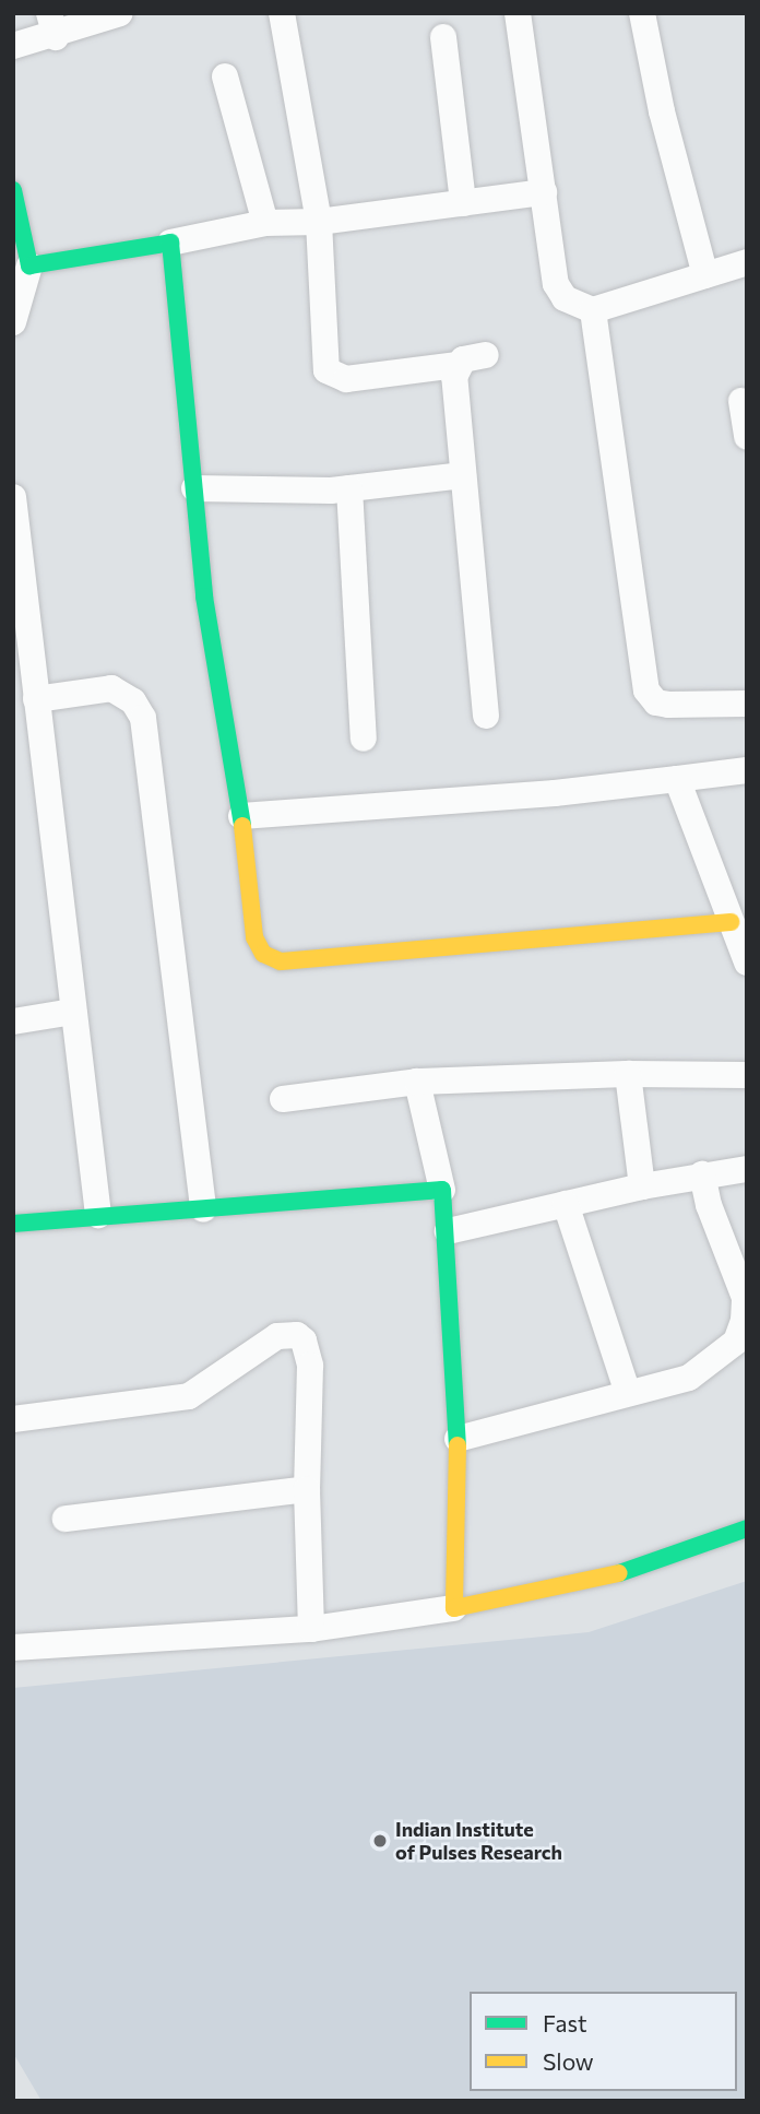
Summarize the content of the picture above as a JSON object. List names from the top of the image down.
{
  "places": ["Indian Institute of Pulses Research"],
  "legend": ["Fast", "Slow"]
}
